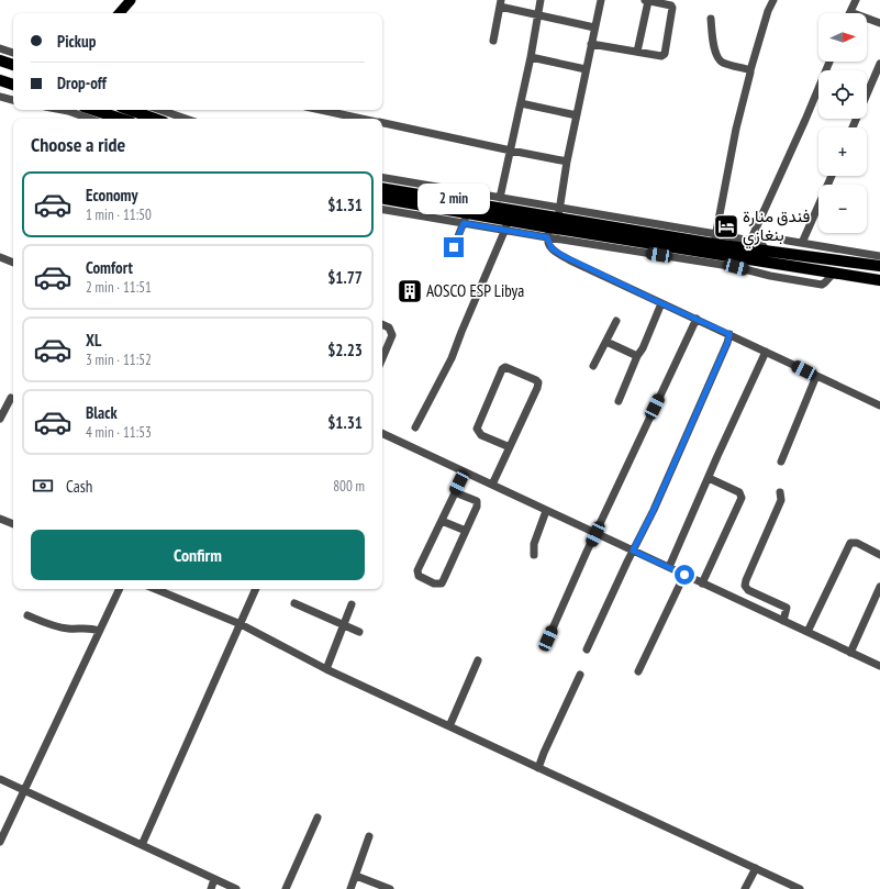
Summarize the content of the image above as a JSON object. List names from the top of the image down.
{
  "places": {
    "hotel": ["فندق منارة بنغازي"],
    "building": ["AOSCO ESP Libya"]
  },
  "north": "right",
  "page": {
    "map_buttons": ["+", "−"],
    "banner": ["Pickup", "Drop-off"],
    "heading": "Choose a ride",
    "list": [
      {
        "name": "Economy",
        "note": "1 min · 11:50",
        "value": "$1.31"
      },
      {
        "name": "Comfort",
        "note": "2 min · 11:51",
        "value": "$1.77"
      },
      {
        "name": "XL",
        "note": "3 min · 11:52",
        "value": "$2.23"
      },
      {
        "name": "Black",
        "note": "4 min · 11:53",
        "value": "$1.31"
      }
    ],
    "bubble": "2 min",
    "pay": ["Cash", "800 m"],
    "buttons": "Confirm"
  }
}
